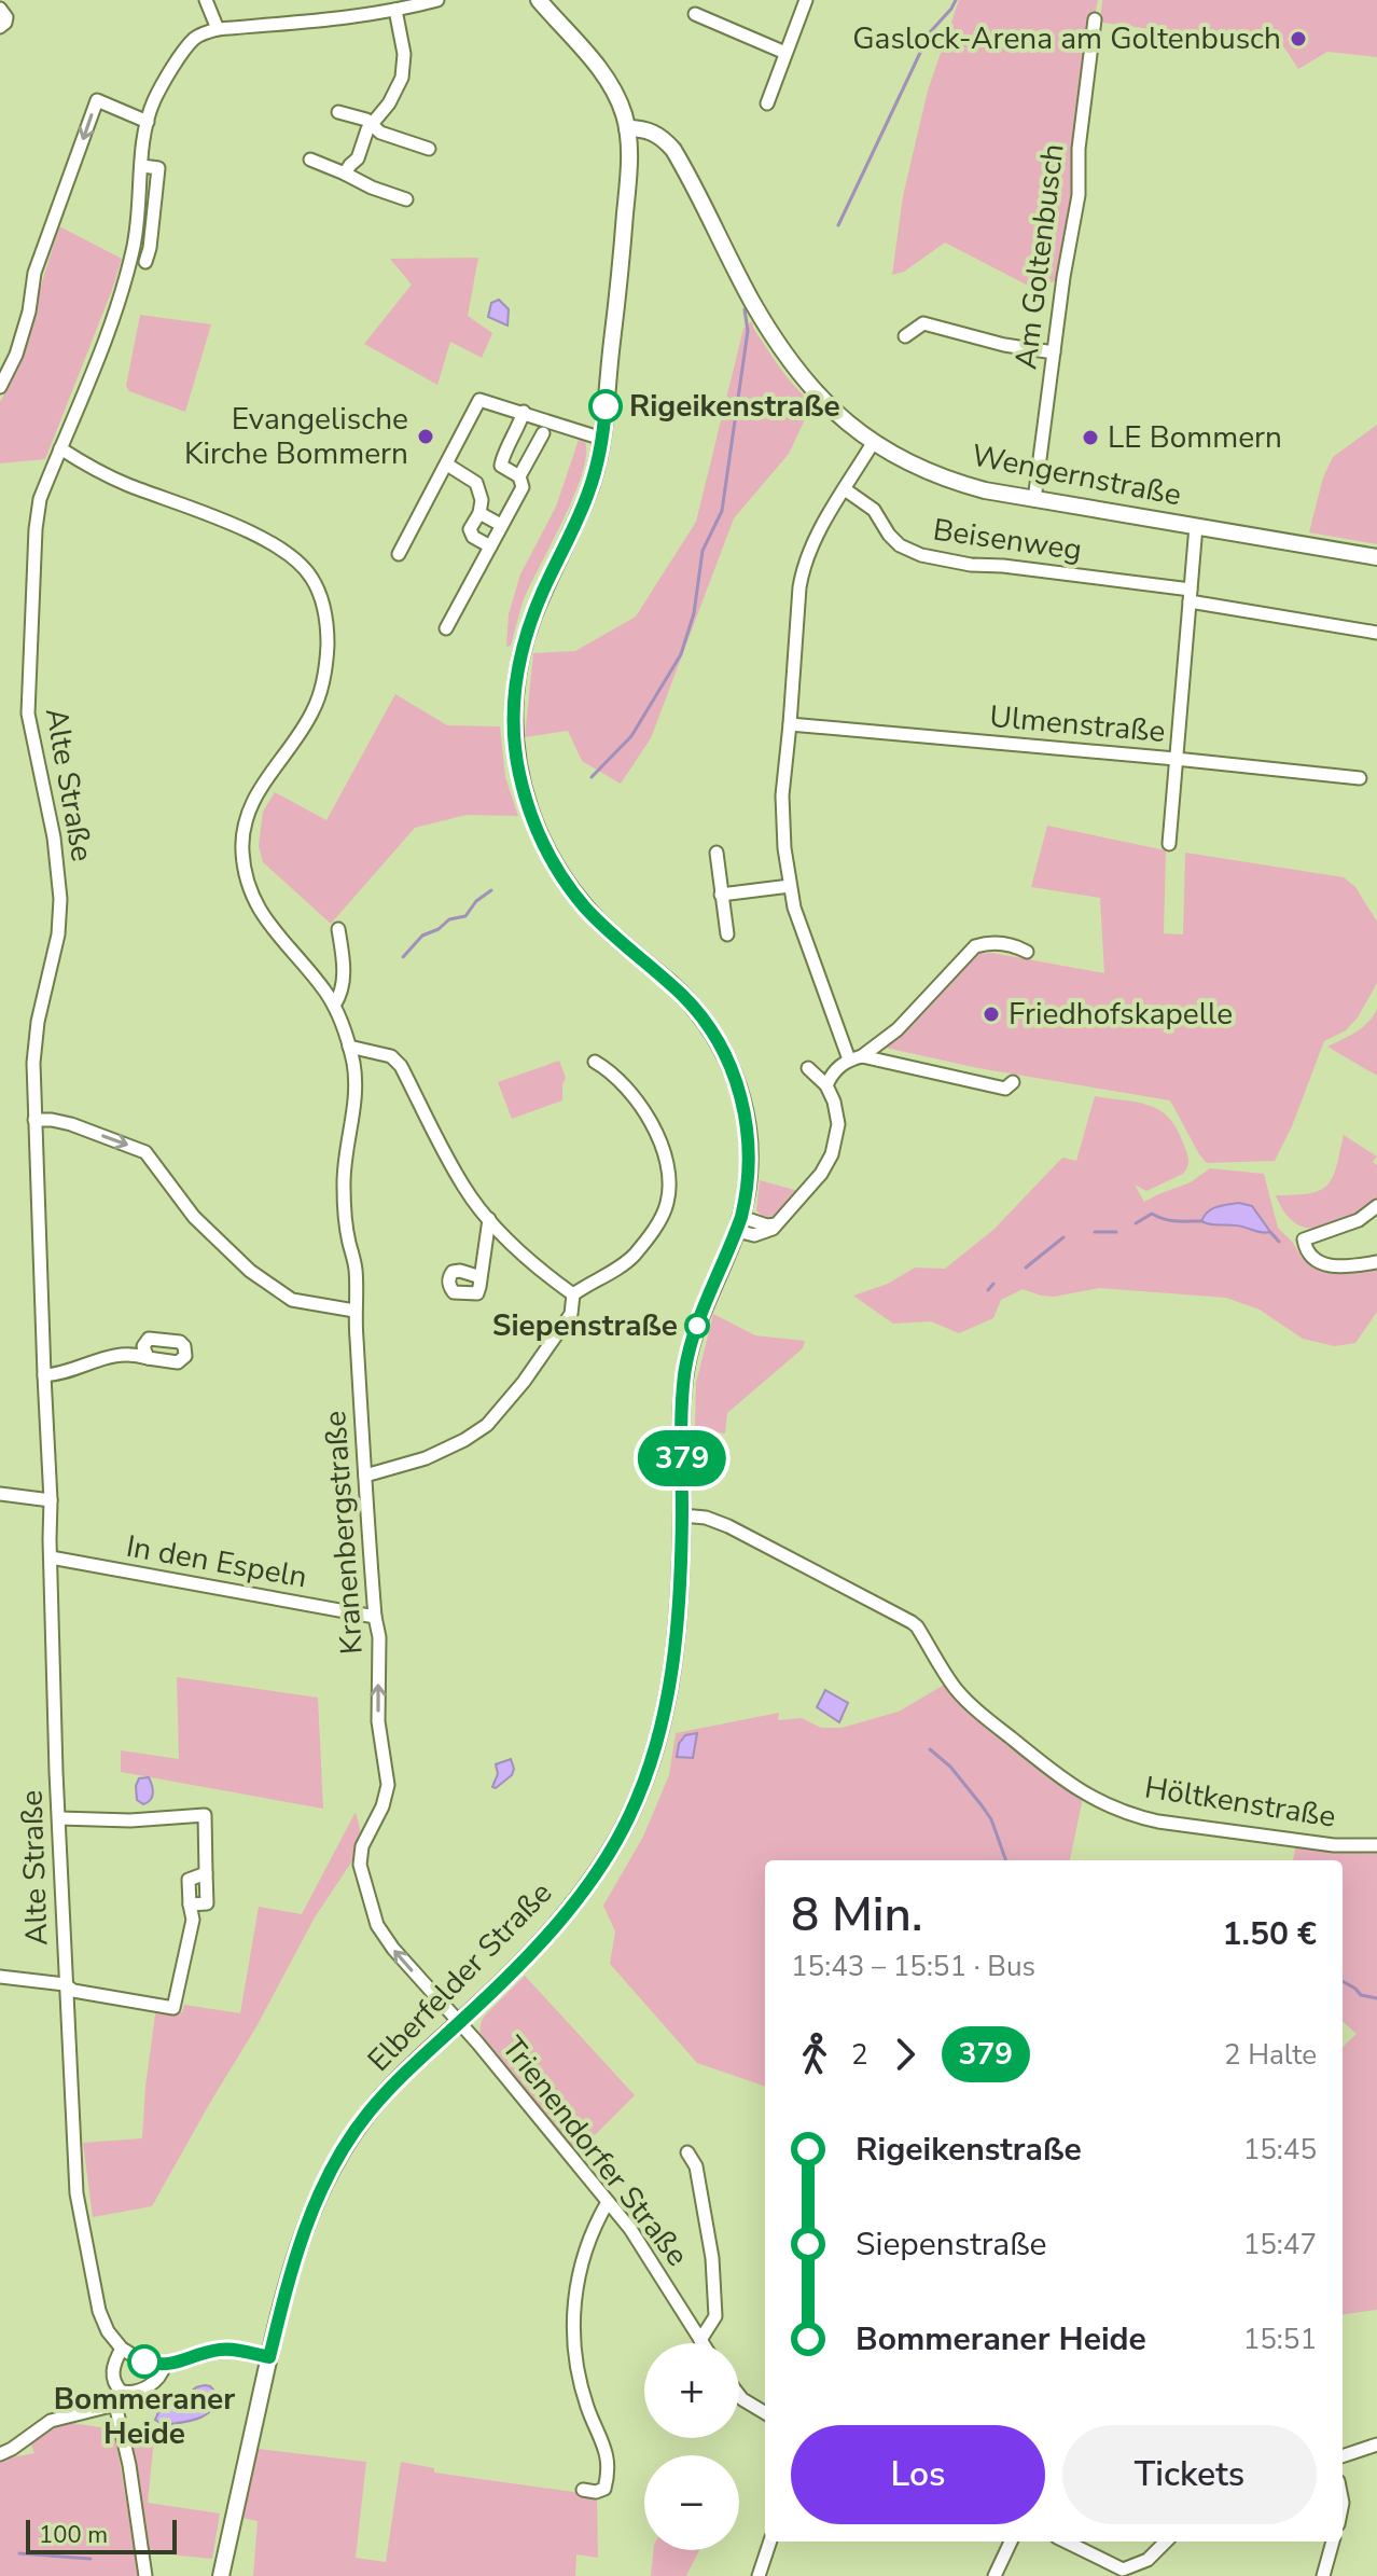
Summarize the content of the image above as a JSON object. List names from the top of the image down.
{
  "streets": {
    "main road": ["Wengernstraße", "Elberfelder Straße"],
    "street": [
      "Am Goltenbusch",
      "Beisenweg",
      "Ulmenstraße",
      "Alte Straße",
      "Kranenbergstraße",
      "In den Espeln",
      "Höltkenstraße",
      "Trienendorfer Straße"
    ]
  },
  "crossings": [
    ["Am Goltenbusch", "Wengernstraße"],
    ["Wengernstraße", "Elberfelder Straße"],
    ["Alte Straße", "Kranenbergstraße"],
    ["Alte Straße", "In den Espeln"],
    ["Kranenbergstraße", "In den Espeln"],
    ["Kranenbergstraße", "Elberfelder Straße"],
    ["Kranenbergstraße", "Trienendorfer Straße"],
    ["Höltkenstraße", "Elberfelder Straße"],
    ["Elberfelder Straße", "Trienendorfer Straße"]
  ],
  "places": [
    "Gaslock-Arena am Goltenbusch",
    "Rigeikenstraße",
    "Evangelische Kirche Bommern",
    "LE Bommern",
    "Friedhofskapelle",
    "Siepenstraße",
    "Bommeraner Heide"
  ],
  "lines": ["bus line 379"],
  "scale_bar": "100 m",
  "page": {
    "on_map": "379",
    "heading": ["8 Min.", "15:43 – 15:51 · Bus", "1.50 €"],
    "legs": ["2", "379", "2 Halte"],
    "list": [
      {
        "name": "Rigeikenstraße",
        "value": "15:45"
      },
      {
        "name": "Siepenstraße",
        "value": "15:47"
      },
      {
        "name": "Bommeraner Heide",
        "value": "15:51"
      }
    ],
    "map_buttons": ["+", "−"],
    "buttons": ["Los", "Tickets"],
    "scale": "100 m"
  }
}
